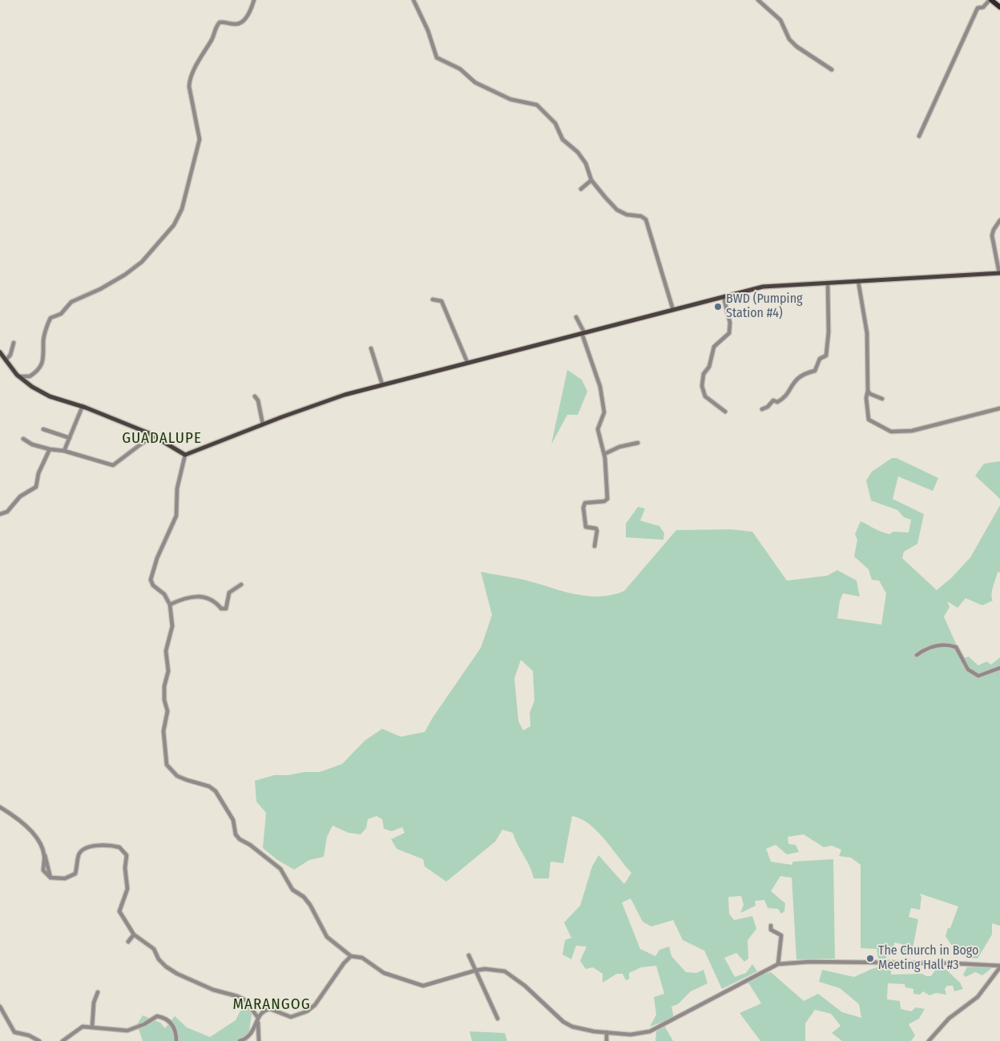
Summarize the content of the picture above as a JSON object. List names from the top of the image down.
{
  "districts": ["GUADALUPE", "MARANGOG"],
  "places": ["BWD (Pumping Station #4)", "The Church in Bogo Meeting Hall #3"]
}
